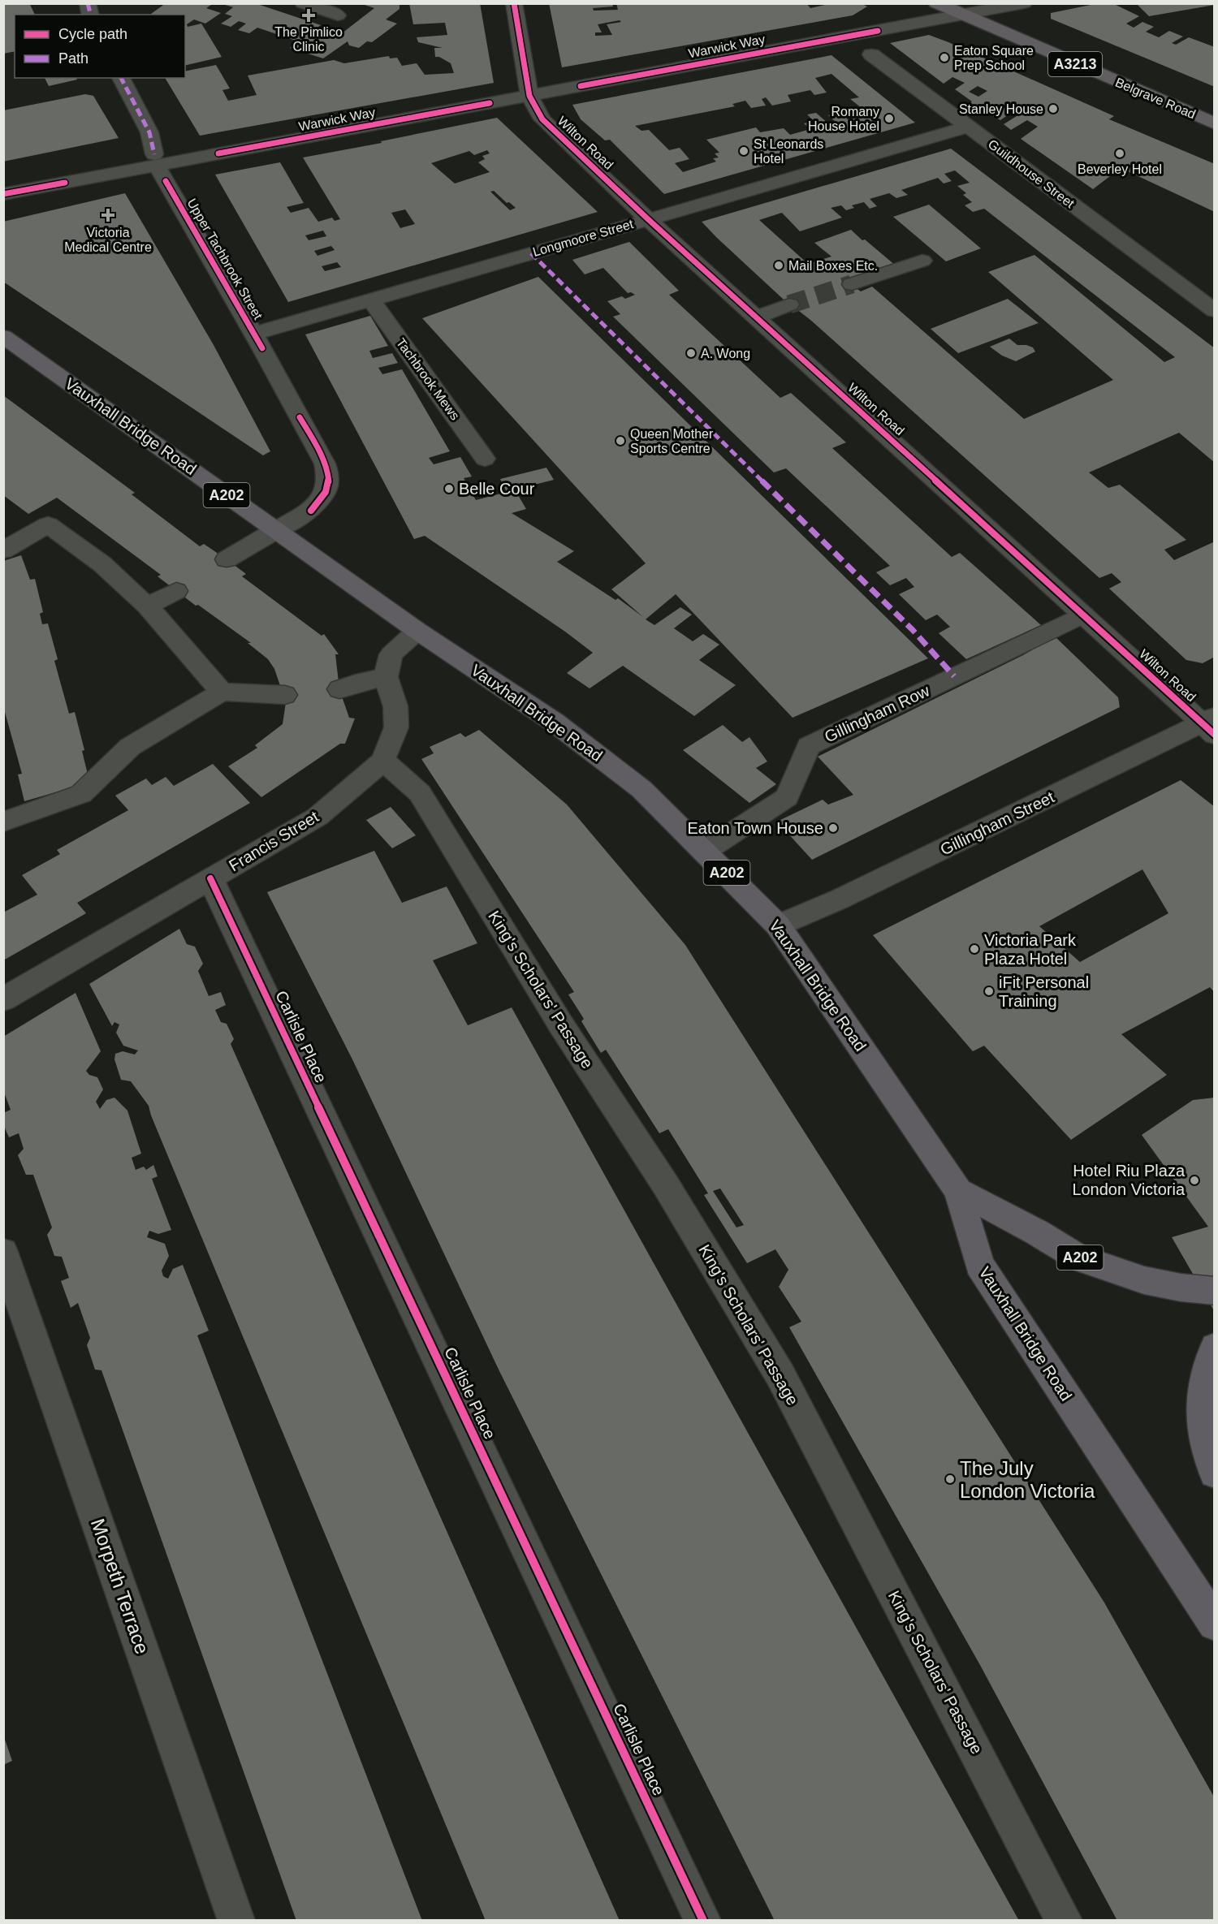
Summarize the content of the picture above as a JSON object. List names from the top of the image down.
{
  "streets": {
    "highway": ["Vauxhall Bridge Road", "A202"],
    "main road": ["A3213", "Belgrave Road"],
    "street": [
      "Warwick Way",
      "Wilton Road",
      "Guildhouse Street",
      "Longmoore Street",
      "Upper Tachbrook Street",
      "Tachbrook Mews",
      "Gillingham Row",
      "Gillingham Street",
      "Francis Street",
      "King's Scholars' Passage",
      "Carlisle Place",
      "Morpeth Terrace"
    ]
  },
  "crossings": [
    ["Warwick Way", "Belgrave Road"],
    ["Warwick Way", "Wilton Road"],
    ["Warwick Way", "Upper Tachbrook Street"],
    ["Wilton Road", "Longmoore Street"],
    ["Wilton Road", "Gillingham Row"],
    ["Wilton Road", "Gillingham Street"],
    ["Guildhouse Street", "Longmoore Street"],
    ["Longmoore Street", "Upper Tachbrook Street"],
    ["Longmoore Street", "Tachbrook Mews"],
    ["Upper Tachbrook Street", "Vauxhall Bridge Road"],
    ["Vauxhall Bridge Road", "A202"],
    ["Vauxhall Bridge Road", "Gillingham Row"],
    ["Vauxhall Bridge Road", "Gillingham Street"],
    ["Francis Street", "King's Scholars' Passage"],
    ["Francis Street", "Carlisle Place"]
  ],
  "places": {
    "health": ["The Pimlico Clinic", "Victoria Medical Centre"],
    "other": [
      "Eaton Square Prep School",
      "Stanley House",
      "Romany House Hotel",
      "St Leonards Hotel",
      "Beverley Hotel",
      "Mail Boxes Etc.",
      "A. Wong",
      "Queen Mother Sports Centre",
      "Belle Cour",
      "Eaton Town House",
      "Victoria Park Plaza Hotel",
      "iFit Personal Training",
      "Hotel Riu Plaza London Victoria",
      "The July London Victoria"
    ]
  },
  "legend": ["Cycle path", "Path"]
}
